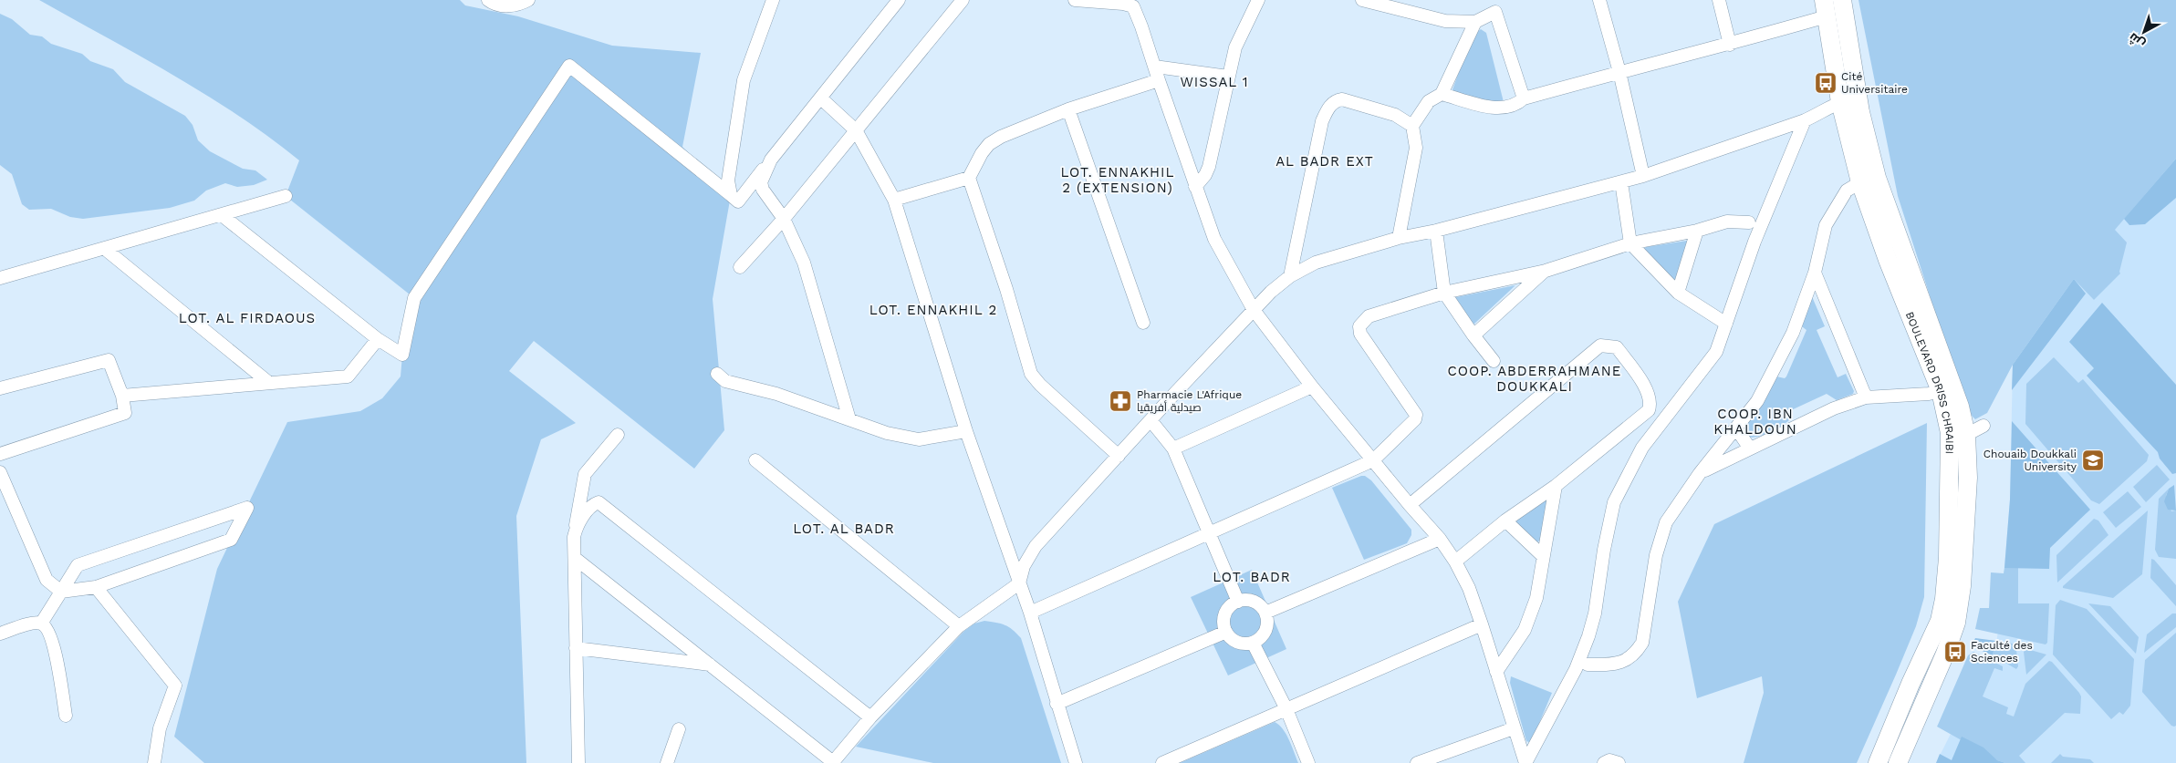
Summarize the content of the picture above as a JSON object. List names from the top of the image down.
{
  "streets": {
    "main road": ["BOULEVARD DRISS CHRAIBI"]
  },
  "districts": [
    "WISSAL 1",
    "AL BADR EXT",
    "LOT. ENNAKHIL 2 (EXTENSION)",
    "LOT. ENNAKHIL 2",
    "LOT. AL FIRDAOUS",
    "COOP. ABDERRAHMANE DOUKKALI",
    "COOP. IBN KHALDOUN",
    "LOT. AL BADR",
    "LOT. BADR"
  ],
  "places": {
    "bus stop": ["Cité Universitaire", "Faculté des Sciences"],
    "pharmacy": ["Pharmacie L'Afrique صيدلية أفريقيا"],
    "school or university": ["Chouaib Doukkali University"]
  },
  "north": "bottom left"
}
